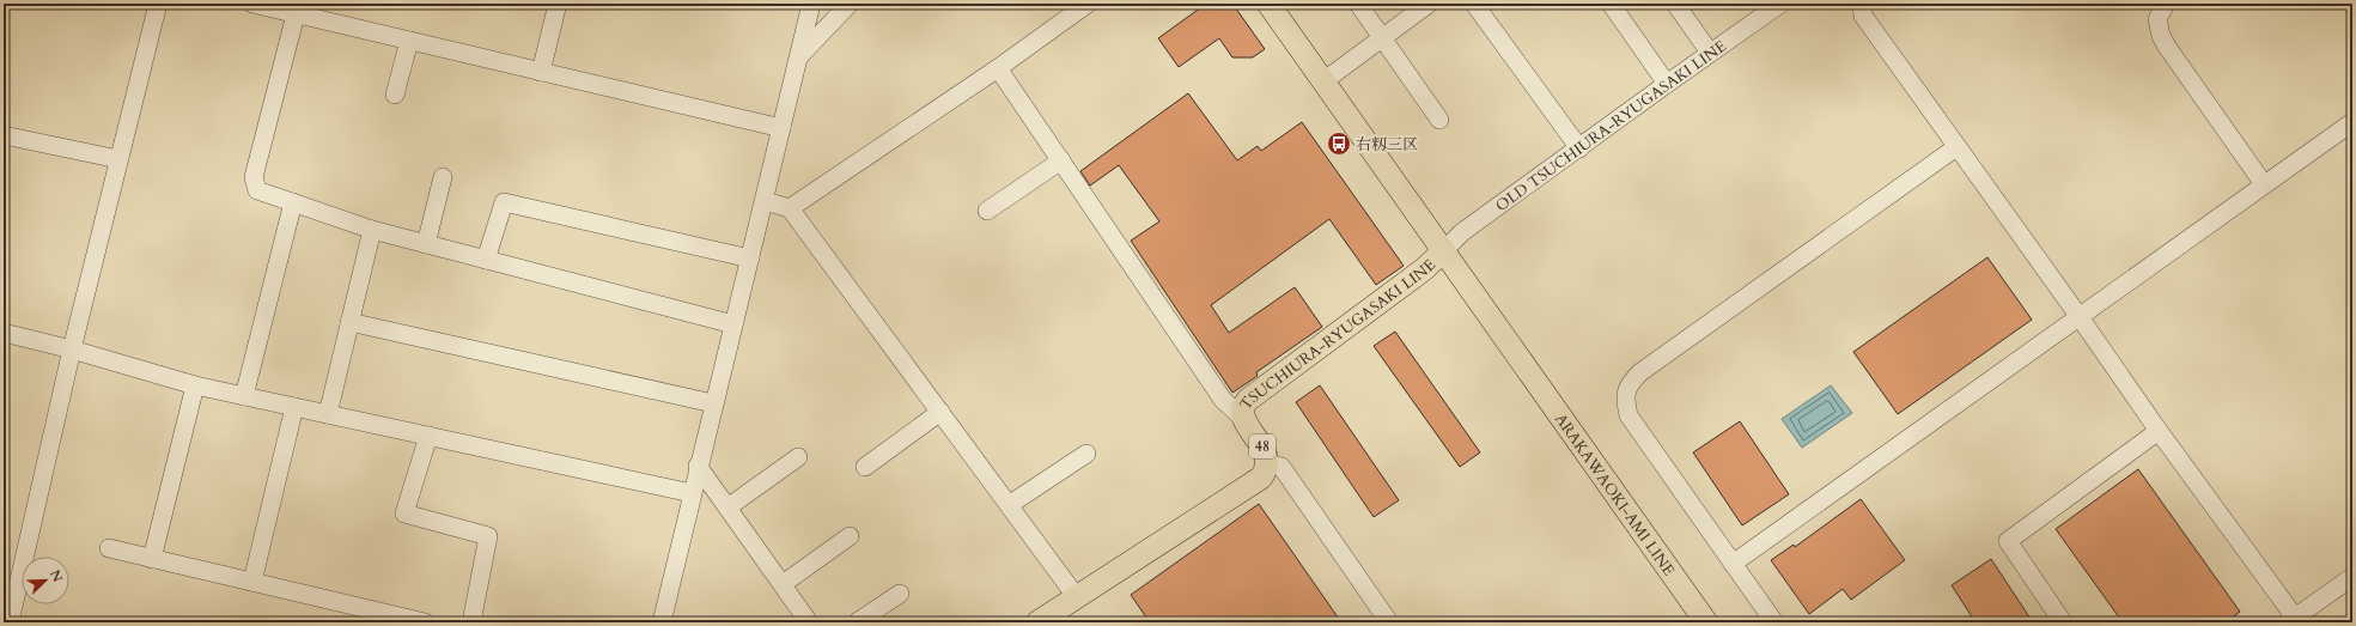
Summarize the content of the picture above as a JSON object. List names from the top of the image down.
{
  "streets": {
    "main road": ["TSUCHIURA-RYUGASAKI LINE", "48", "ARAKAWAOKI-AMI LINE"],
    "street": ["OLD TSUCHIURA-RYUGASAKI LINE"]
  },
  "crossings": [
    ["OLD TSUCHIURA-RYUGASAKI LINE", "TSUCHIURA-RYUGASAKI LINE"],
    ["OLD TSUCHIURA-RYUGASAKI LINE", "ARAKAWAOKI-AMI LINE"],
    ["TSUCHIURA-RYUGASAKI LINE", "48"],
    ["TSUCHIURA-RYUGASAKI LINE", "ARAKAWAOKI-AMI LINE"]
  ],
  "places": {
    "bus stop": ["右籾三区"]
  },
  "north": "top right"
}
